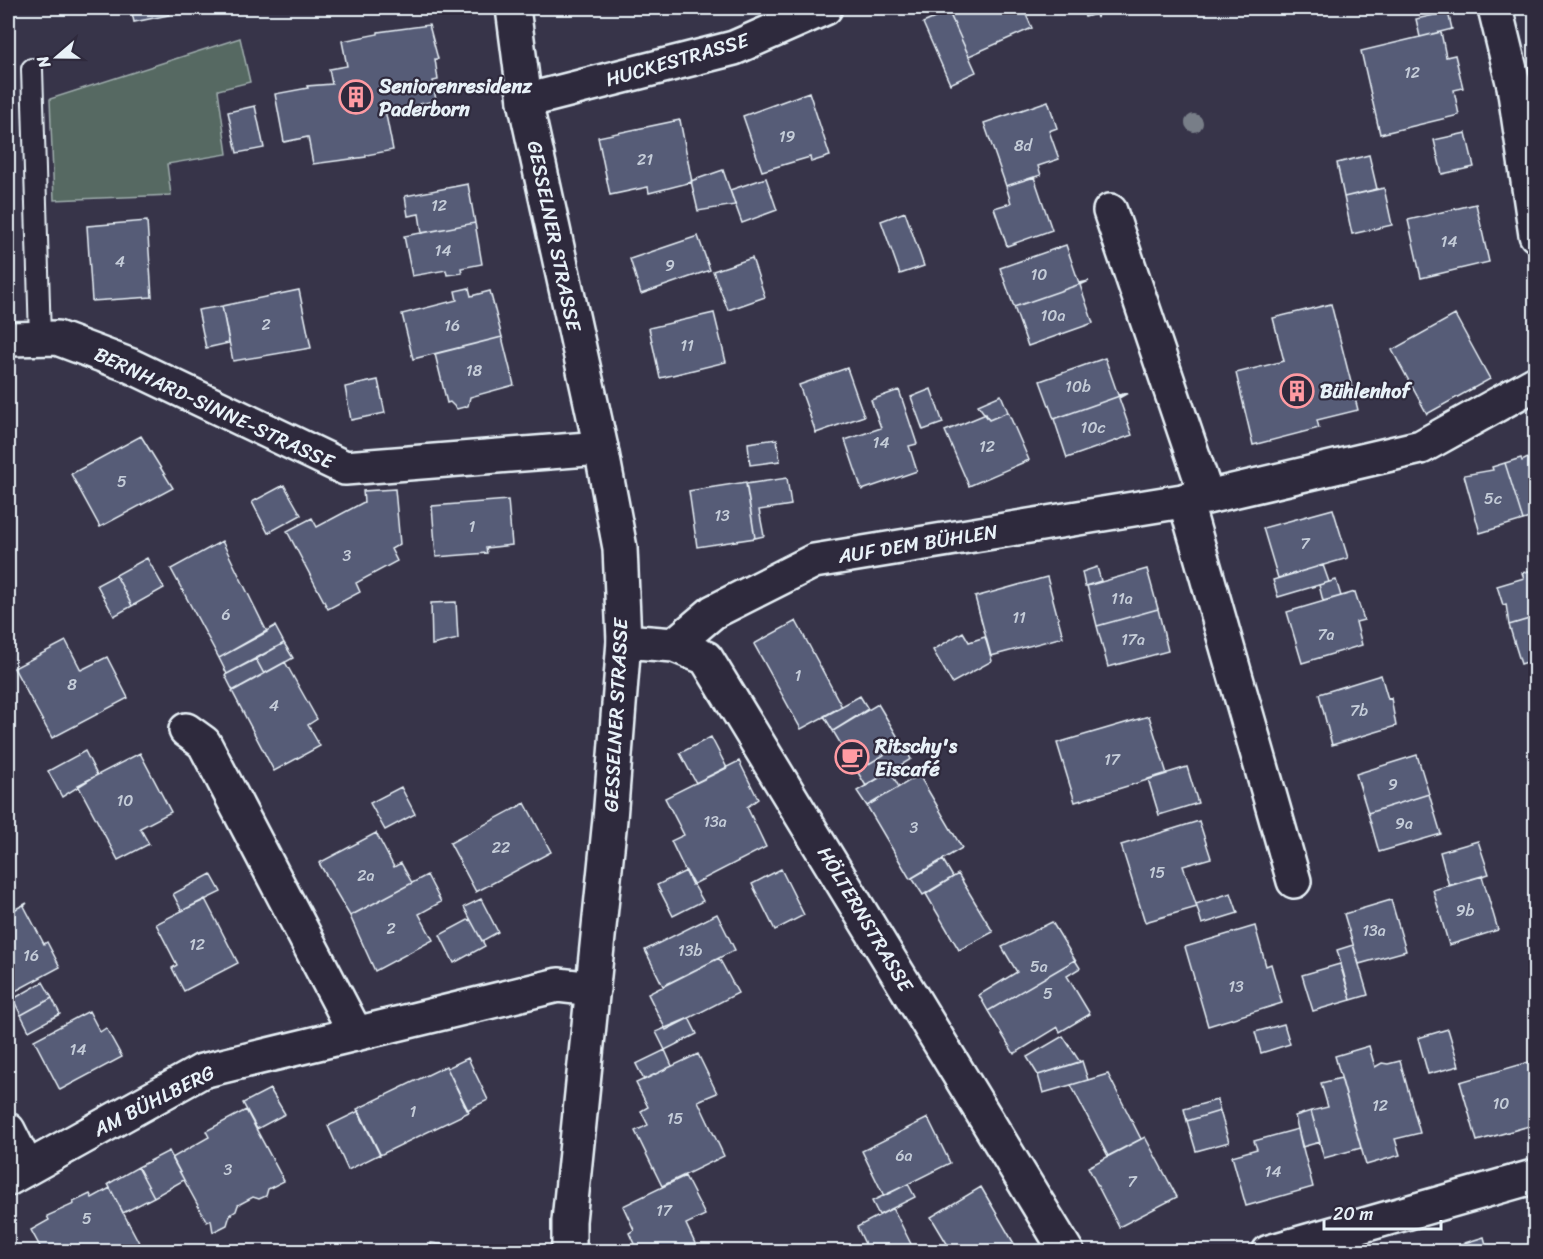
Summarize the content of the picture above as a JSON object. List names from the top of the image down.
{
  "streets": {
    "street": [
      "HUCKESTRASSE",
      "GESSELNER STRASSE",
      "BERNHARD-SINNE-STRASSE",
      "AUF DEM BÜHLEN",
      "HÖLTERNSTRASSE",
      "AM BÜHLBERG"
    ]
  },
  "crossings": [
    ["HUCKESTRASSE", "GESSELNER STRASSE"],
    ["GESSELNER STRASSE", "BERNHARD-SINNE-STRASSE"],
    ["GESSELNER STRASSE", "HÖLTERNSTRASSE"],
    ["GESSELNER STRASSE", "AM BÜHLBERG"],
    ["AUF DEM BÜHLEN", "HÖLTERNSTRASSE"]
  ],
  "places": {
    "building": ["Seniorenresidenz Paderborn", "Bühlenhof"],
    "cafe": ["Ritschy's Eiscafé"]
  },
  "house_numbers": [
    "12",
    "19",
    "8d",
    "21",
    "12",
    "14",
    "14",
    "4",
    "9",
    "10",
    "10a",
    "2",
    "16",
    "11",
    "18",
    "10b",
    "10c",
    "14",
    "12",
    "5",
    "5c",
    "13",
    "1",
    "7",
    "3",
    "11a",
    "6",
    "11",
    "7a",
    "17a",
    "1",
    "8",
    "4",
    "7b",
    "17",
    "9",
    "10",
    "13a",
    "9a",
    "3",
    "22",
    "15",
    "2a",
    "9b",
    "2",
    "13a",
    "12",
    "13b",
    "16",
    "5a",
    "13",
    "5",
    "14",
    "10",
    "12",
    "1",
    "15",
    "6a",
    "3",
    "14",
    "7",
    "17",
    "5"
  ],
  "scale_bar": "20 m",
  "north": "left"
}
